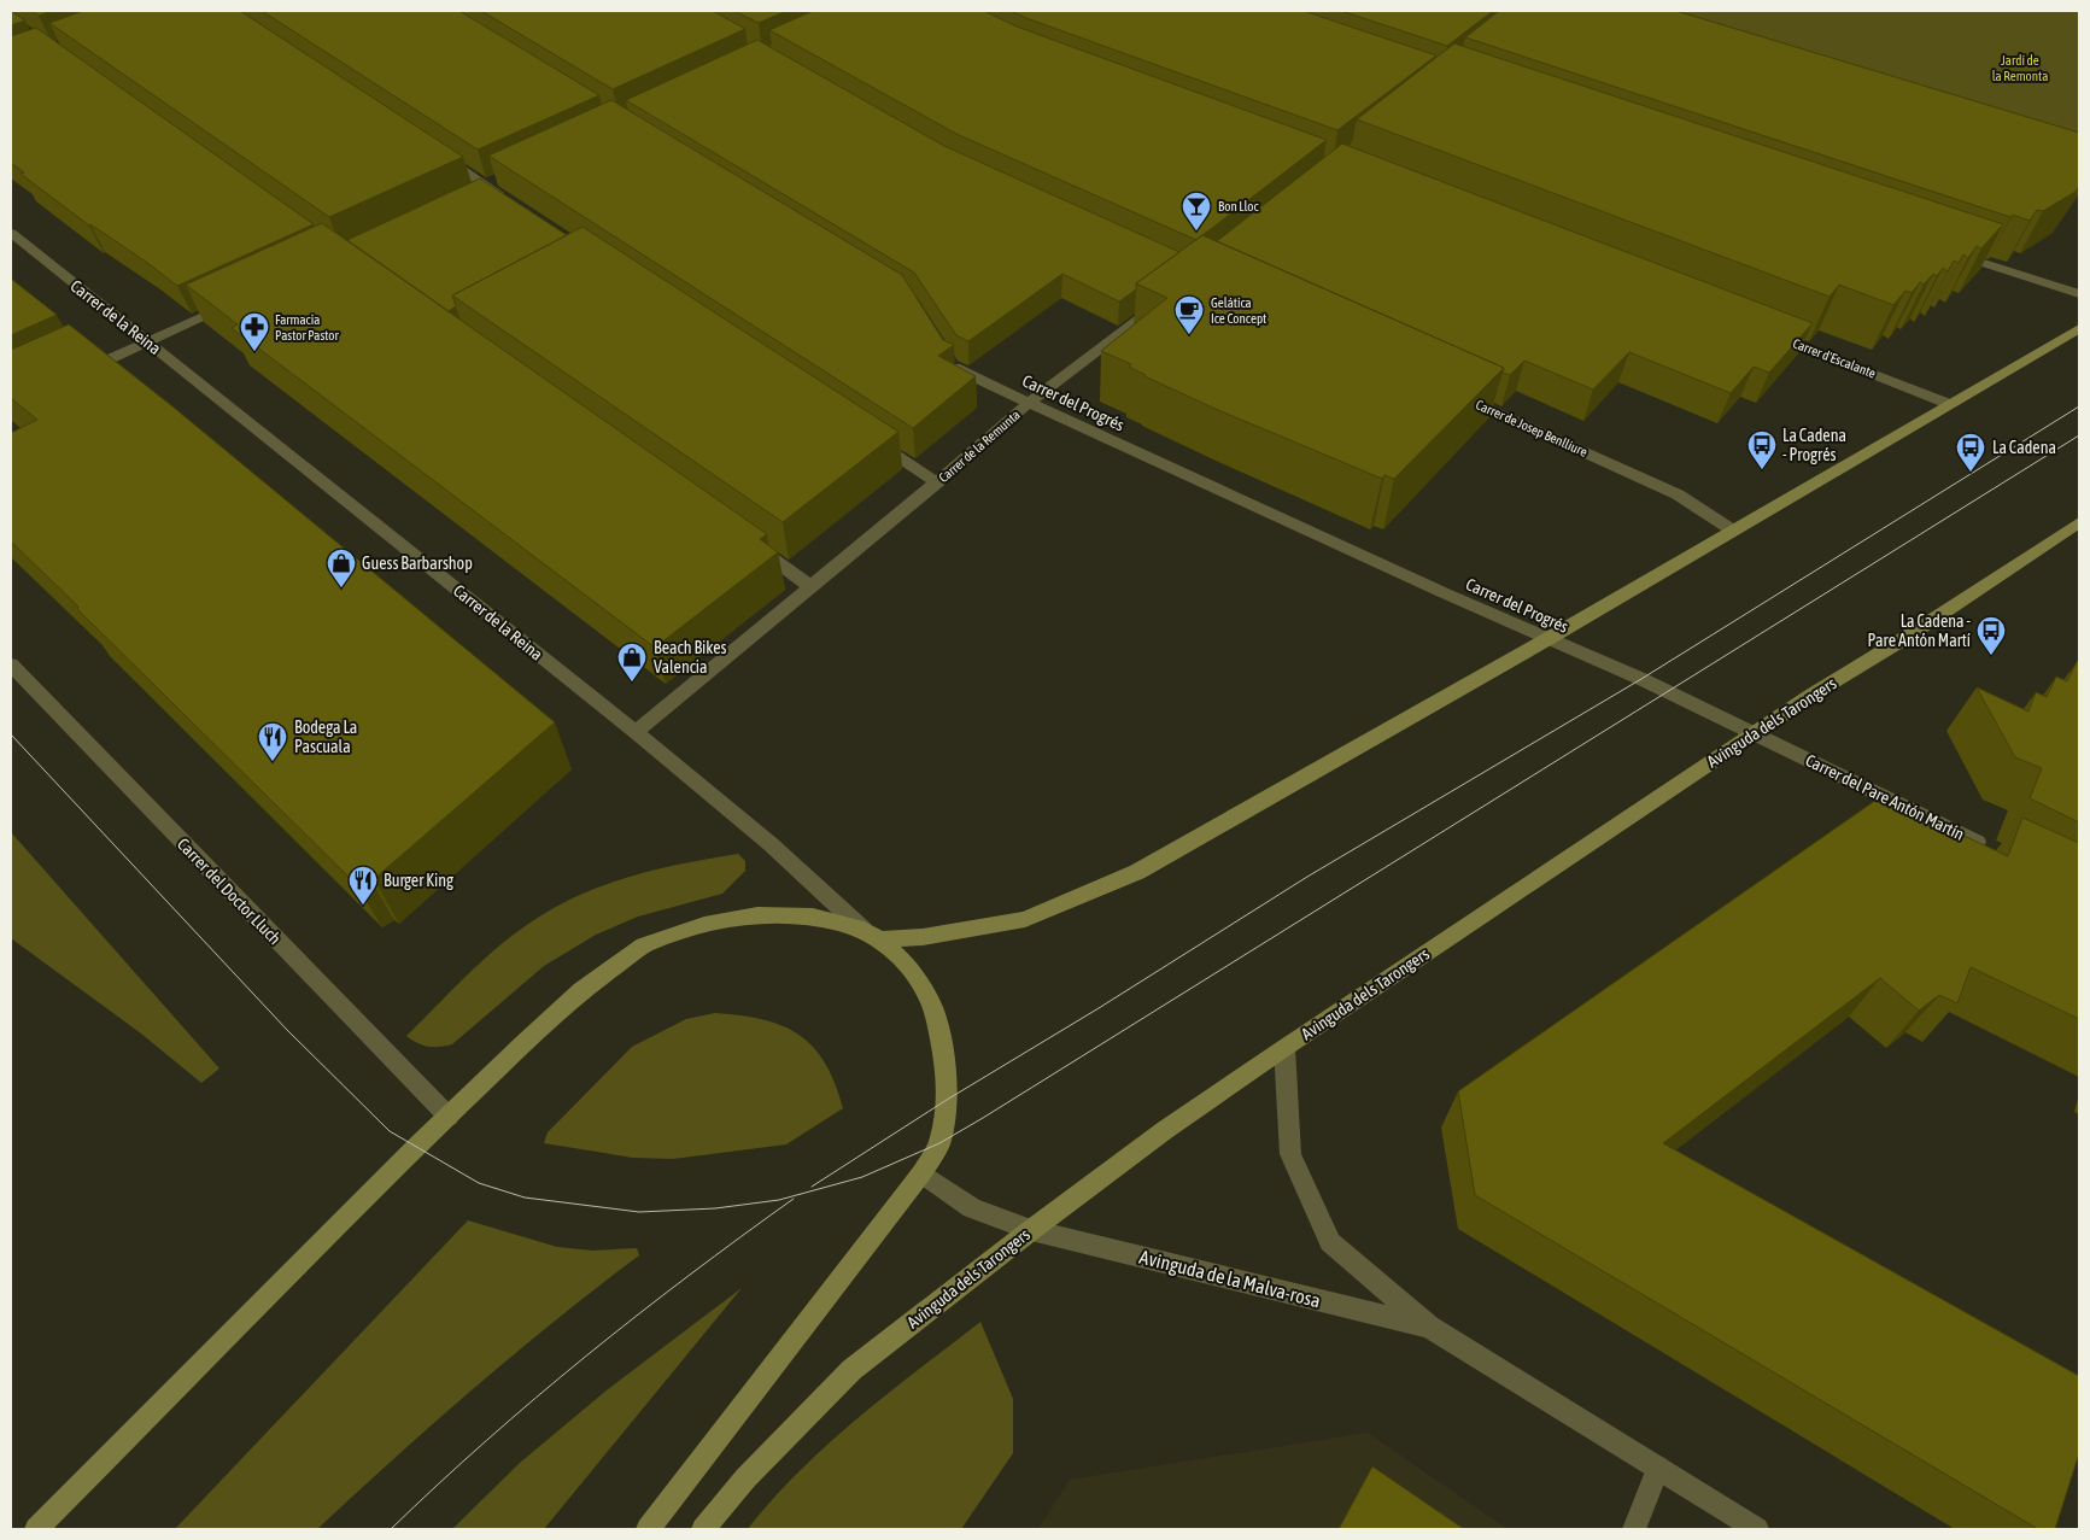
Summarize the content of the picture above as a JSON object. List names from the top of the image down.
{
  "streets": {
    "main road": ["Avinguda dels Tarongers"],
    "street": [
      "Carrer de la Reina",
      "Carrer d'Escalante",
      "Carrer del Progrés",
      "Carrer de Josep Benlliure",
      "Carrer de la Remunta",
      "Carrer del Pare Antón Martín",
      "Carrer del Doctor Lluch",
      "Avinguda de la Malva-rosa"
    ]
  },
  "crossings": [
    ["Carrer de la Reina", "Carrer de la Remunta"],
    ["Carrer del Progrés", "Carrer de la Remunta"],
    ["Carrer del Progrés", "Avinguda dels Tarongers"],
    ["Carrer del Progrés", "Carrer del Pare Antón Martín"],
    ["Avinguda dels Tarongers", "Carrer del Pare Antón Martín"],
    ["Avinguda dels Tarongers", "Avinguda de la Malva-rosa"]
  ],
  "parks": ["Jardí de la Remonta"],
  "places": {
    "bar": ["Bon Lloc"],
    "cafe": ["Gelática Ice Concept"],
    "pharmacy": ["Farmacia Pastor Pastor"],
    "bus stop": ["La Cadena - Progrés", "La Cadena", "La Cadena - Pare Antón Martí"],
    "shop": ["Guess Barbarshop", "Beach Bikes Valencia"],
    "restaurant": ["Bodega La Pascuala", "Burger King"]
  }
}
